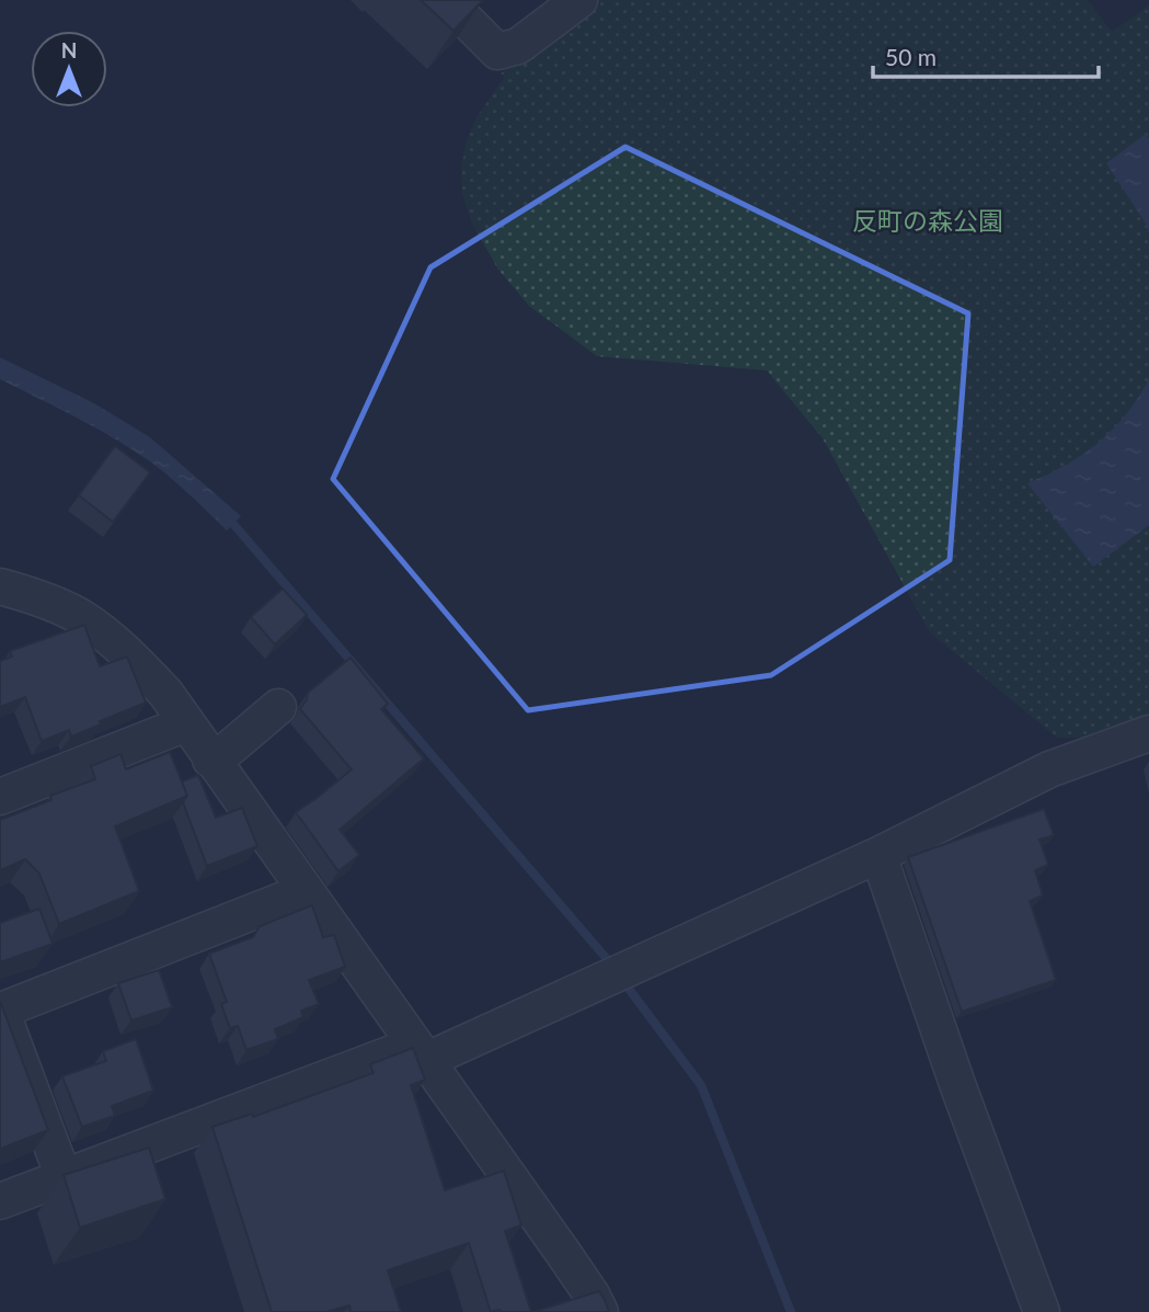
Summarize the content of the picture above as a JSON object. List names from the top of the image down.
{
  "parks": ["反町の森公園"],
  "scale_bar": "50 m",
  "north": "top"
}
